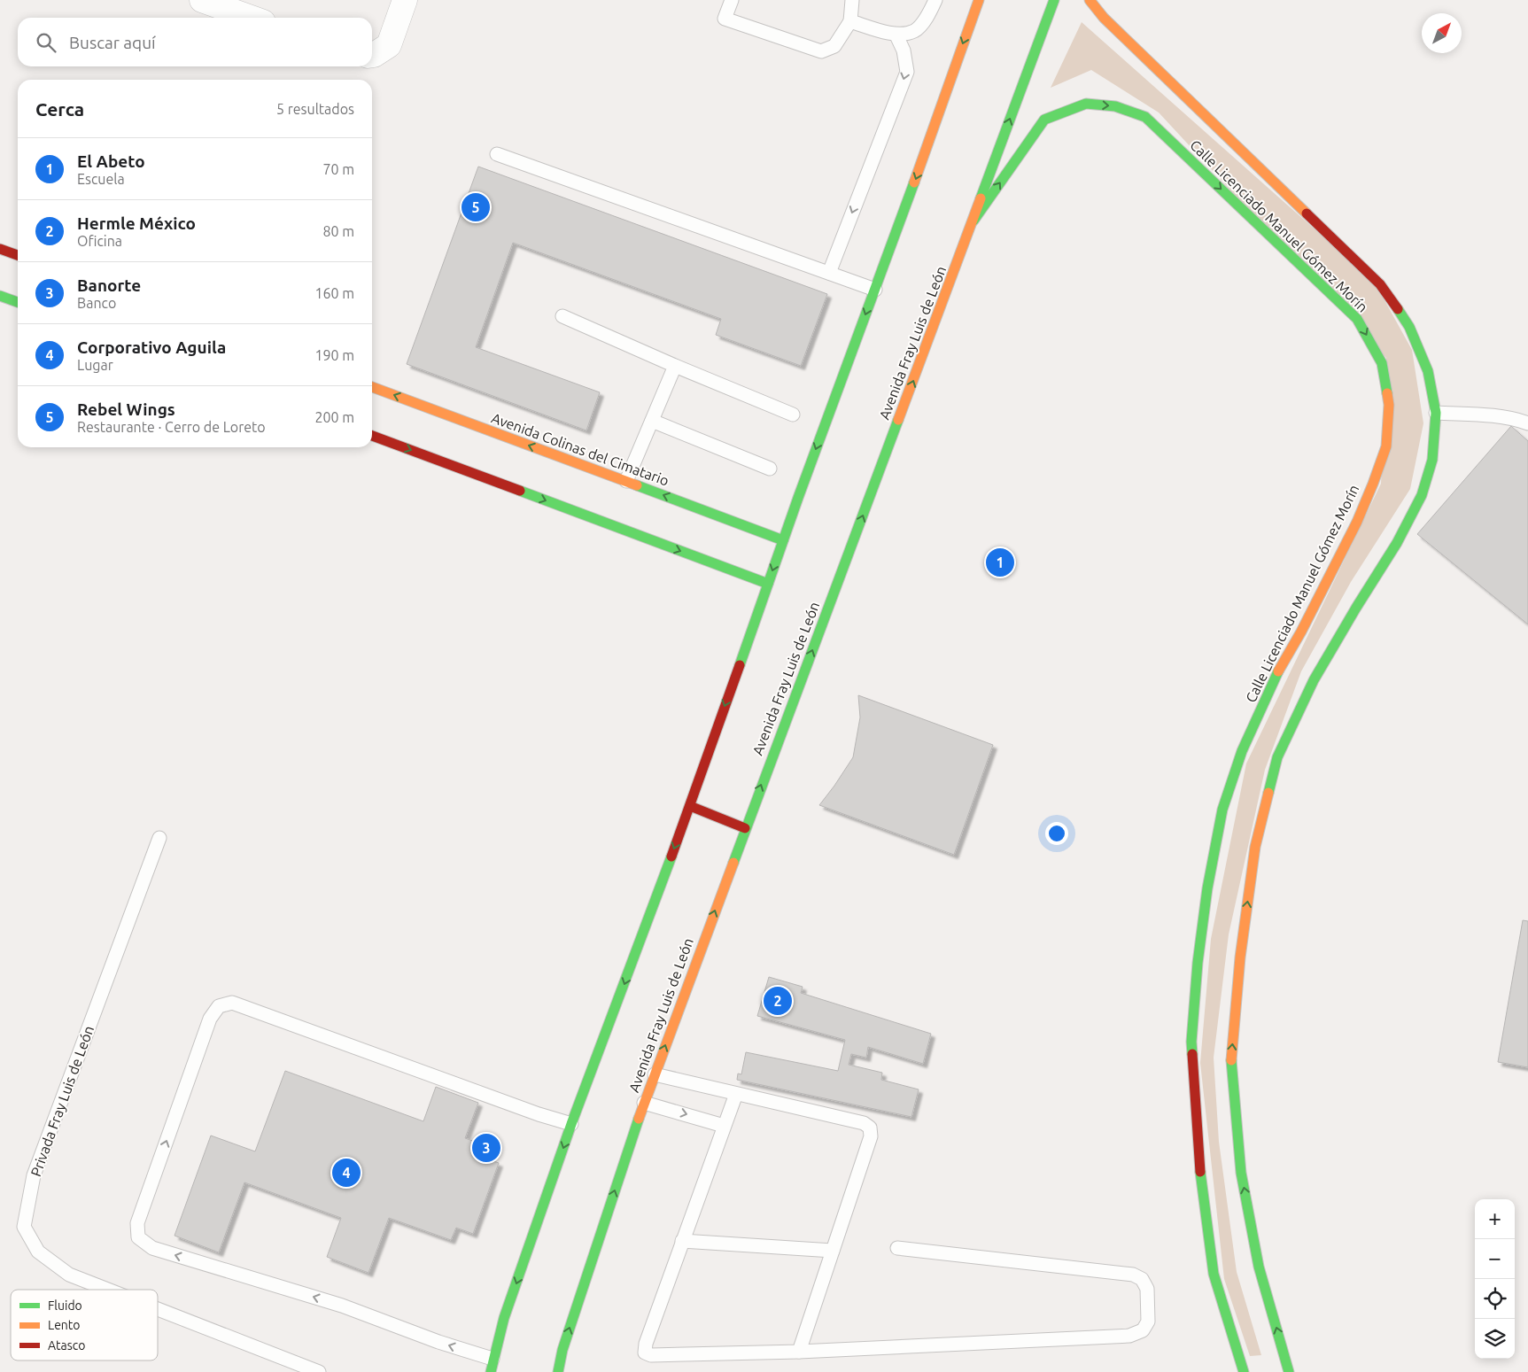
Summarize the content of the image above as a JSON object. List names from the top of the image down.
{
  "streets": {
    "street": ["Calle Licenciado Manuel Gómez Morín", "Avenida Fray Luis de León", "Avenida Colinas del Cimatario"],
    "lane": ["Privada Fray Luis de León"]
  },
  "crossings": [
    ["Calle Licenciado Manuel Gómez Morín", "Avenida Fray Luis de León"]
  ],
  "legend": ["Fluido", "Lento", "Atasco"],
  "north": "top right",
  "page": {
    "search": "Buscar aquí",
    "heading": ["Cerca", "5 resultados"],
    "list": [
      {
        "mark": "1",
        "name": "El Abeto",
        "note": "Escuela",
        "value": "70 m"
      },
      {
        "mark": "2",
        "name": "Hermle México",
        "note": "Oficina",
        "value": "80 m"
      },
      {
        "mark": "3",
        "name": "Banorte",
        "note": "Banco",
        "value": "160 m"
      },
      {
        "mark": "4",
        "name": "Corporativo Aguila",
        "note": "Lugar",
        "value": "190 m"
      },
      {
        "mark": "5",
        "name": "Rebel Wings",
        "note": "Restaurante · Cerro de Loreto",
        "value": "200 m"
      }
    ],
    "pins": [
      "5",
      "1",
      "2",
      "3",
      "4"
    ],
    "map_buttons": ["+", "−"]
  }
}
